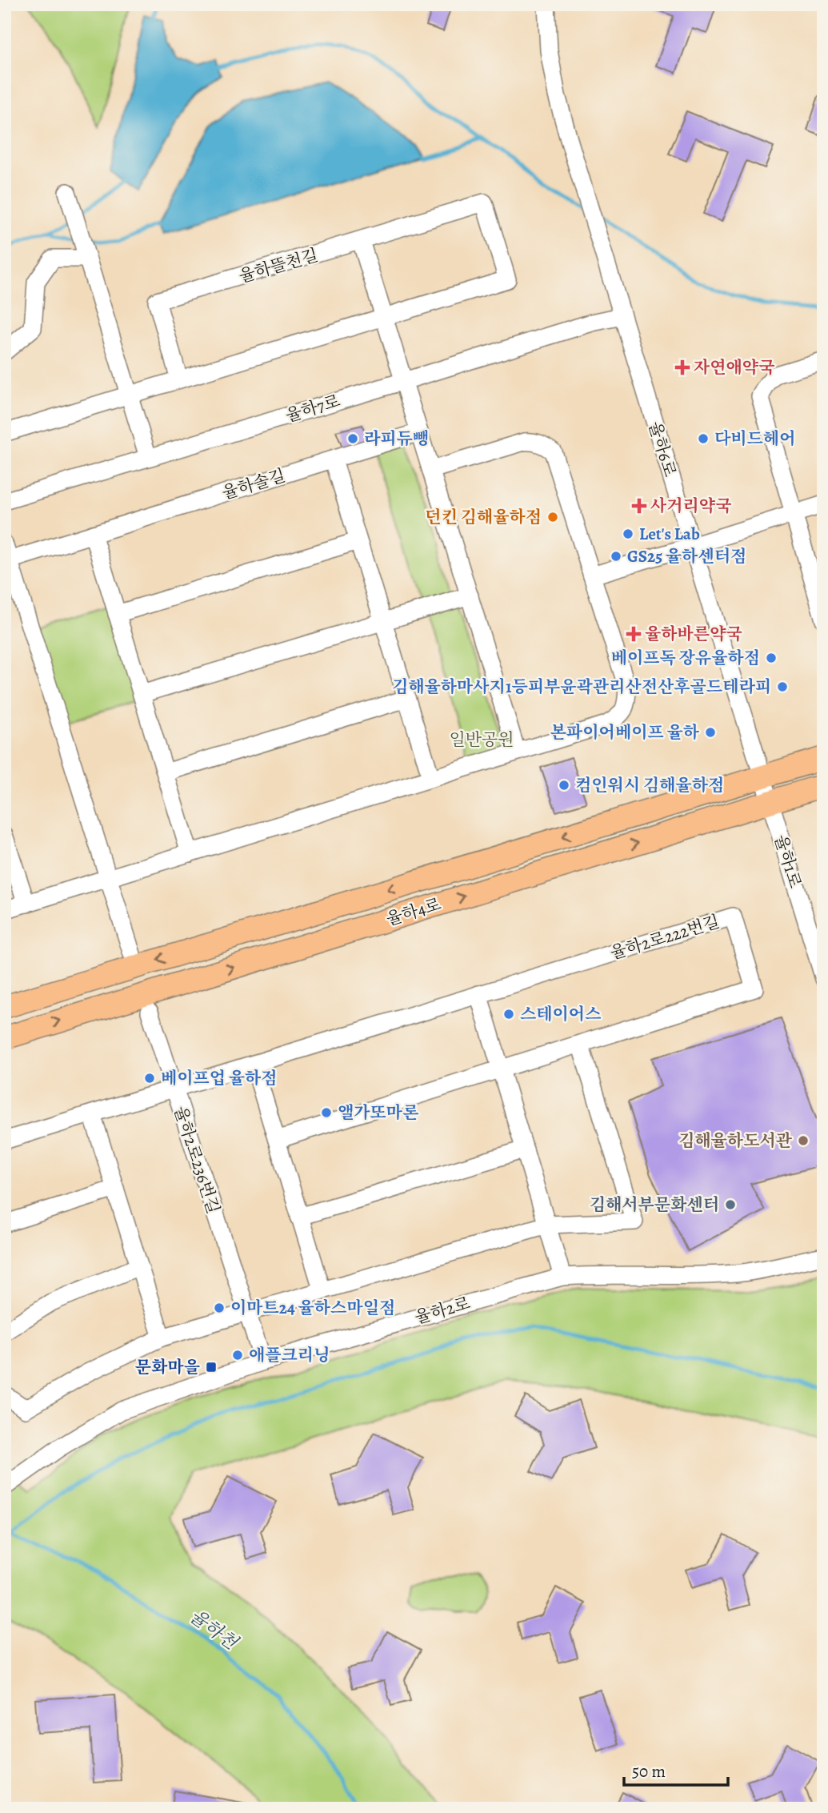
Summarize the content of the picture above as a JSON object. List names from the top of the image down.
{
  "streets": {
    "main road": ["율하4로"],
    "street": [
      "율하뜰천길",
      "율하7로",
      "율하6로",
      "율하솔길",
      "율하1로",
      "율하2로222번길",
      "율하2로236번길",
      "율하2로"
    ]
  },
  "crossings": [
    ["율하7로", "율하6로"],
    ["율하6로", "율하1로"],
    ["율하6로", "율하4로"],
    ["율하1로", "율하4로"],
    ["율하2로222번길", "율하2로236번길"],
    ["율하2로236번길", "율하2로"]
  ],
  "water": ["율하천"],
  "parks": ["일반공원"],
  "places": {
    "health": ["자연애약국", "사거리약국", "율하바른약국"],
    "other": [
      "라피듀뺑",
      "다비드헤어",
      "던킨 김해율하점",
      "Let's Lab",
      "GS25 율하센터점",
      "베이프독 장유율하점",
      "김해율하마사지1등피부윤곽관리산전산후골드테라피",
      "본파이어베이프 율하",
      "컴인워시 김해율하점",
      "스테이어스",
      "베이프업 율하점",
      "앨가또마론",
      "김해율하도서관",
      "김해서부문화센터",
      "이마트24 율하스마일점",
      "애플크리닝"
    ],
    "transit": ["문화마을"]
  },
  "scale_bar": "50 m"
}
